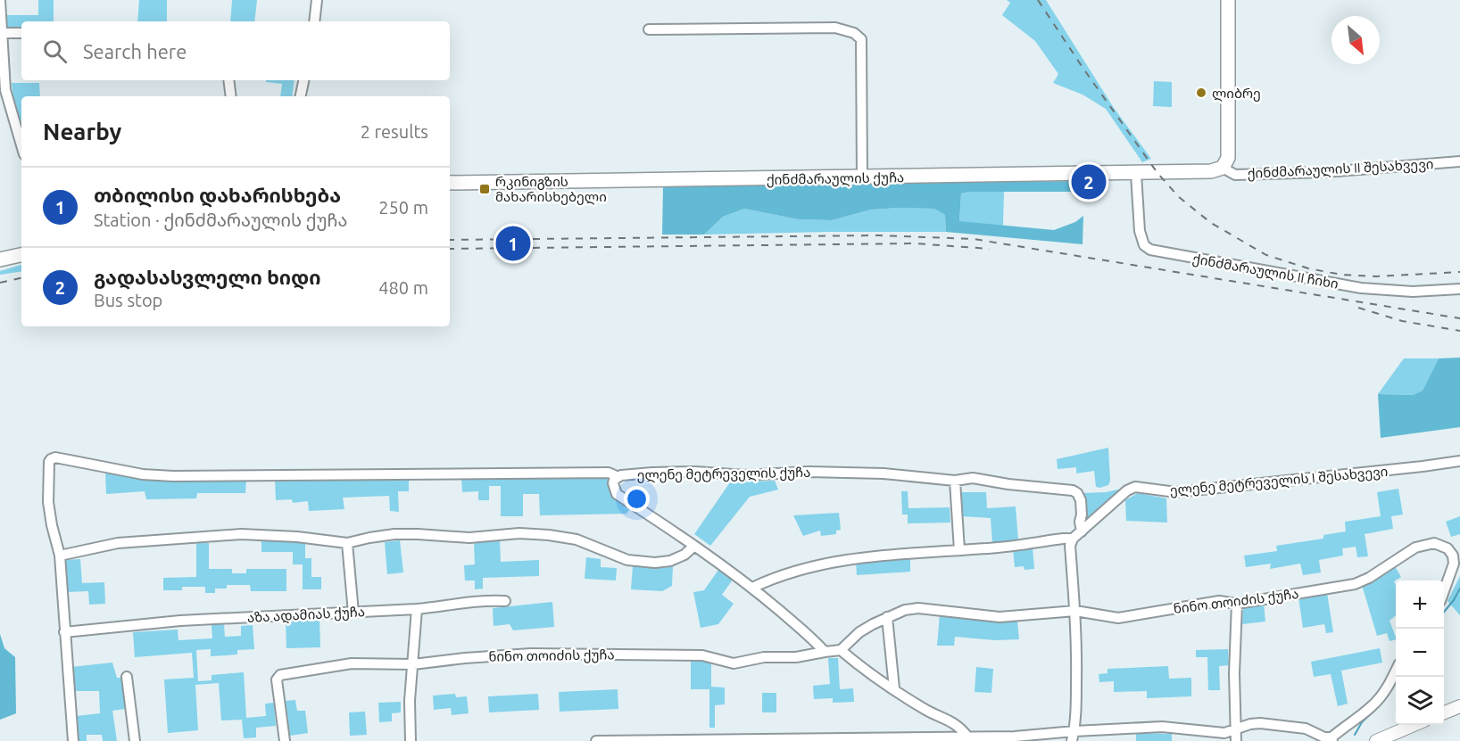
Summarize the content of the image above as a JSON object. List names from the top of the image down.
{
  "streets": {
    "main road": ["ქინძმარაულის ქუჩა"],
    "street": [
      "ქინძმარაულის II შესახვევი",
      "ქინძმარაულის II ჩიხი",
      "ელენე მეტრეველის ქუჩა",
      "ელენე მეტრეველის I შესახვევი",
      "ნინო თოიძის ქუჩა",
      "აზა ადამიას ქუჩა"
    ]
  },
  "crossings": [
    ["ქინძმარაულის II შესახვევი", "ქინძმარაულის ქუჩა"],
    ["ქინძმარაულის ქუჩა", "ქინძმარაულის II ჩიხი"],
    ["ელენე მეტრეველის ქუჩა", "ელენე მეტრეველის I შესახვევი"]
  ],
  "places": {
    "other": ["ლიბრე"],
    "transit": ["რკინიგზის მახარისხებელი"]
  },
  "north": "bottom right",
  "page": {
    "search": "Search here",
    "heading": ["Nearby", "2 results"],
    "pins": ["2", "1"],
    "list": [
      {
        "mark": "1",
        "name": "თბილისი დახარისხება",
        "note": "Station · ქინძმარაულის ქუჩა",
        "value": "250 m"
      },
      {
        "mark": "2",
        "name": "გადასასვლელი ხიდი",
        "note": "Bus stop",
        "value": "480 m"
      }
    ],
    "map_buttons": ["+", "−"]
  }
}
